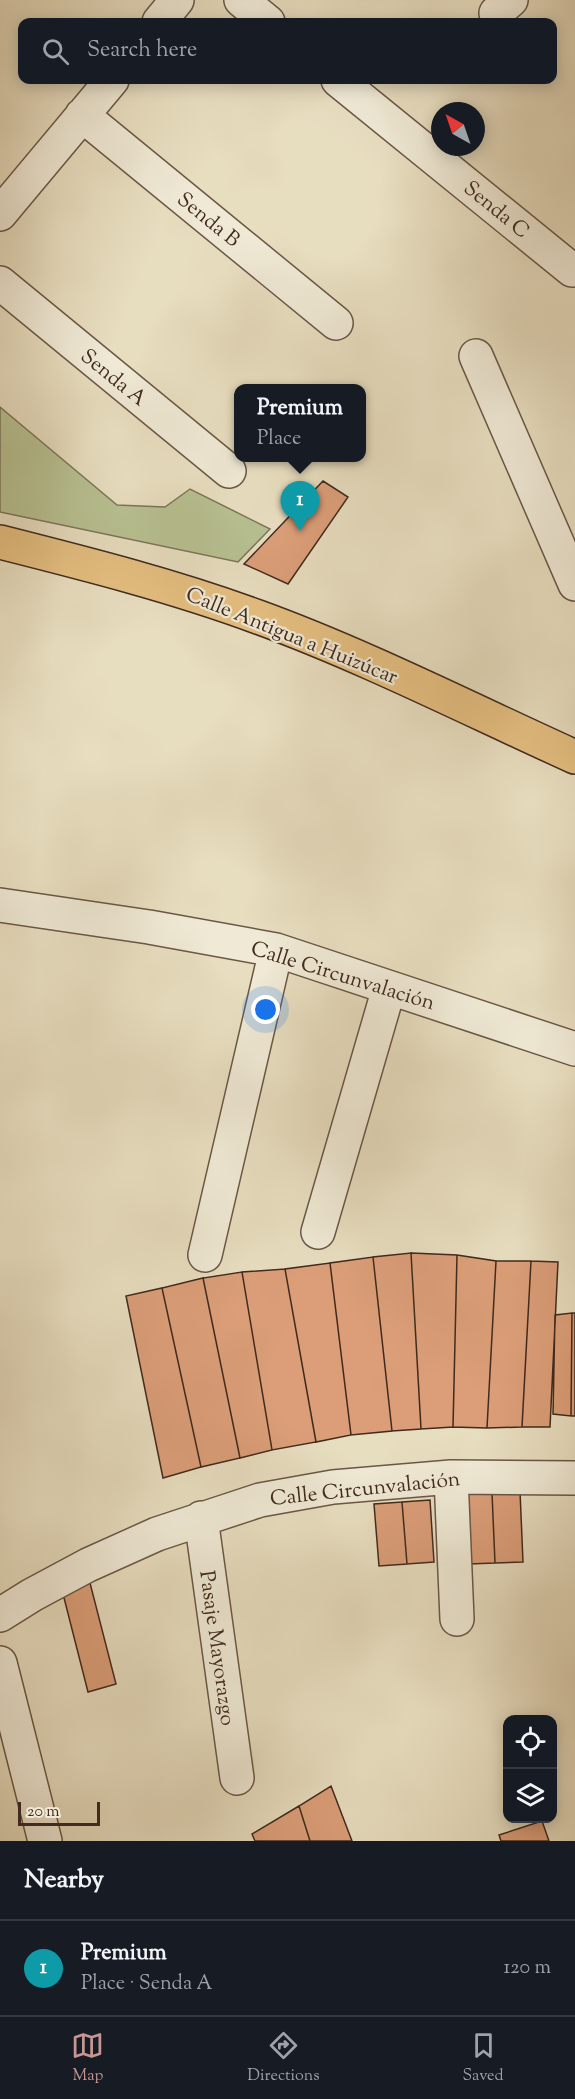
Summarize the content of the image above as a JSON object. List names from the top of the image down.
{
  "streets": {
    "main road": ["Calle Antigua a Huizúcar"],
    "street": [
      "Senda C",
      "Senda B",
      "Senda A",
      "Calle Circunvalación",
      "Pasaje Mayorazgo"
    ]
  },
  "crossings": [
    ["Calle Circunvalación", "Pasaje Mayorazgo"]
  ],
  "scale_bar": "20 m",
  "north": "top left",
  "page": {
    "search": "Search here",
    "popup": ["Premium", "Place"],
    "pins": "1",
    "scale": "20 m",
    "heading": "Nearby",
    "list": [
      {
        "mark": "1",
        "name": "Premium",
        "note": "Place · Senda A",
        "value": "120 m"
      }
    ],
    "nav": ["Map", "Directions", "Saved"]
  }
}
